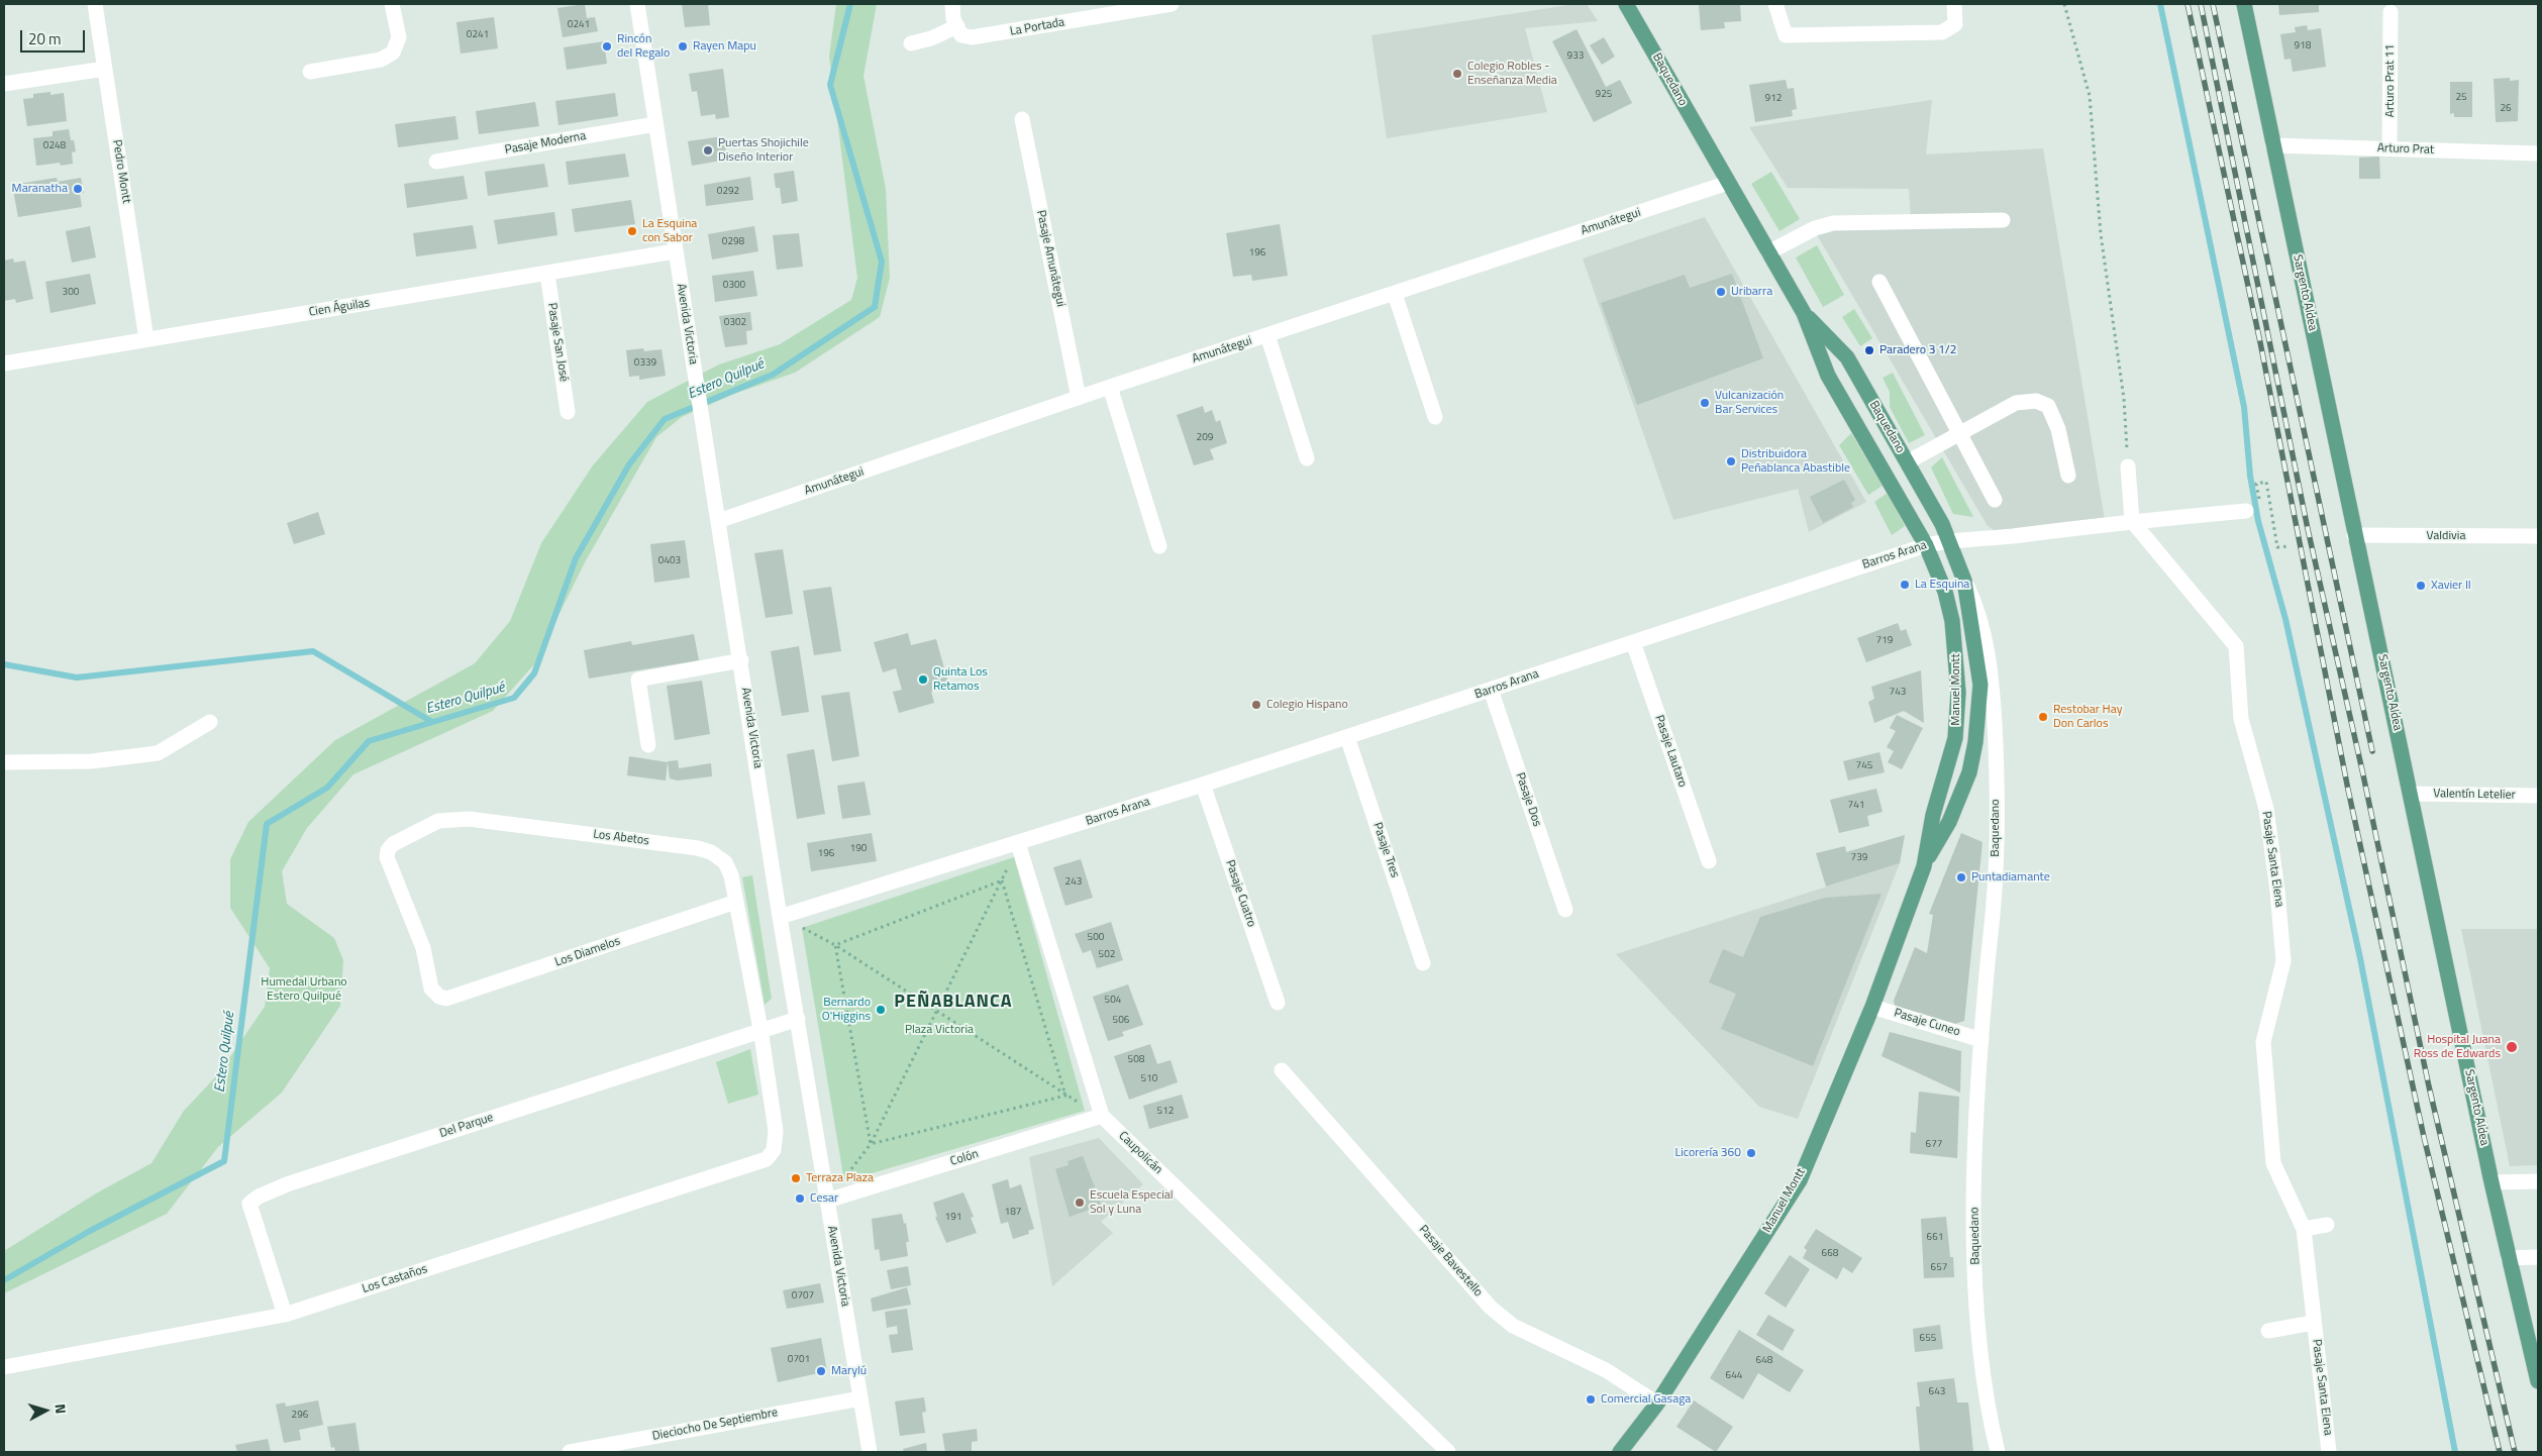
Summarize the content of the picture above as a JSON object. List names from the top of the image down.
{
  "streets": {
    "main road": ["Baquedano", "Sargento Aldea", "Manuel Montt"],
    "street": [
      "La Portada",
      "Arturo Prat 11",
      "Pasaje Moderna",
      "Arturo Prat",
      "Pedro Montt",
      "Amunátegui",
      "Pasaje Amunátegui",
      "Cien Águilas",
      "Avenida Victoria",
      "Pasaje San José",
      "Valdivia",
      "Barros Arana",
      "Pasaje Lautaro",
      "Valentín Letelier",
      "Pasaje Dos",
      "Los Abetos",
      "Pasaje Tres",
      "Pasaje Santa Elena",
      "Pasaje Cuatro",
      "Los Diamelos",
      "Pasaje Cuneo",
      "Del Parque",
      "Caupolicán",
      "Colón",
      "Pasaje Bavestello",
      "Los Castaños",
      "Dieciocho De Septiembre"
    ]
  },
  "crossings": [
    ["Baquedano", "Amunátegui"],
    ["Baquedano", "Barros Arana"],
    ["Baquedano", "Manuel Montt"],
    ["Baquedano", "Pasaje Cuneo"],
    ["Arturo Prat 11", "Arturo Prat"],
    ["Pasaje Moderna", "Avenida Victoria"],
    ["Arturo Prat", "Sargento Aldea"],
    ["Pedro Montt", "Cien Águilas"],
    ["Amunátegui", "Pasaje Amunátegui"],
    ["Amunátegui", "Avenida Victoria"],
    ["Sargento Aldea", "Valdivia"],
    ["Sargento Aldea", "Valentín Letelier"],
    ["Cien Águilas", "Avenida Victoria"],
    ["Cien Águilas", "Pasaje San José"],
    ["Avenida Victoria", "Barros Arana"],
    ["Avenida Victoria", "Del Parque"],
    ["Avenida Victoria", "Colón"],
    ["Avenida Victoria", "Dieciocho De Septiembre"],
    ["Barros Arana", "Manuel Montt"],
    ["Barros Arana", "Pasaje Lautaro"],
    ["Barros Arana", "Pasaje Dos"],
    ["Barros Arana", "Pasaje Tres"],
    ["Barros Arana", "Pasaje Santa Elena"],
    ["Barros Arana", "Pasaje Cuatro"],
    ["Barros Arana", "Caupolicán"],
    ["Manuel Montt", "Pasaje Cuneo"],
    ["Manuel Montt", "Pasaje Bavestello"],
    ["Los Abetos", "Los Diamelos"],
    ["Los Abetos", "Del Parque"],
    ["Los Abetos", "Los Castaños"],
    ["Del Parque", "Los Castaños"],
    ["Caupolicán", "Colón"]
  ],
  "districts": ["PEÑABLANCA"],
  "water": ["Estero Quilpué"],
  "parks": ["Humedal Urbano Estero Quilpué", "Plaza Victoria"],
  "places": [
    "Rincón del Regalo",
    "Rayen Mapu",
    "Colegio Robles - Enseñanza Media",
    "Puertas Shojichile Diseño Interior",
    "Maranatha",
    "La Esquina con Sabor",
    "Uribarra",
    "Paradero 3 1/2",
    "Vulcanización Bar Services",
    "Distribuidora Peñablanca Abastible",
    "La Esquina",
    "Xavier II",
    "Quinta Los Retamos",
    "Colegio Hispano",
    "Restobar Hay Don Carlos",
    "Puntadiamante",
    "Bernardo O'Higgins",
    "Hospital Juana Ross de Edwards",
    "Licorería 360",
    "Terraza Plaza",
    "Cesar",
    "Escuela Especial Sol y Luna",
    "Marylú",
    "Comercial Gasaga"
  ],
  "house_numbers": [
    "0241",
    "0241",
    "918",
    "933",
    "925",
    "25",
    "912",
    "26",
    "0248",
    "0292",
    "0298",
    "196",
    "0300",
    "300",
    "0302",
    "0339",
    "209",
    "0403",
    "719",
    "743",
    "745",
    "741",
    "190",
    "196",
    "739",
    "243",
    "500",
    "502",
    "504",
    "506",
    "508",
    "510",
    "512",
    "677",
    "187",
    "191",
    "661",
    "668",
    "657",
    "0707",
    "655",
    "0701",
    "648",
    "644",
    "643",
    "296"
  ],
  "scale_bar": "20 m",
  "north": "right"
}
